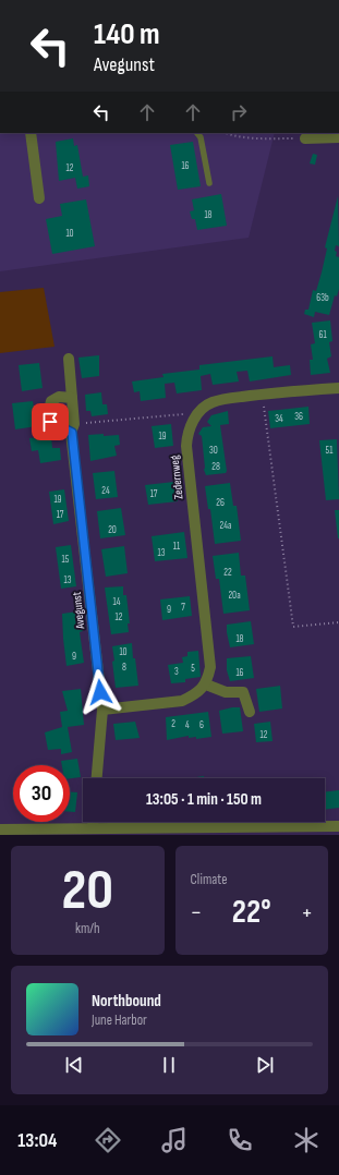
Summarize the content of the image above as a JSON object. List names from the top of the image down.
{
  "streets": {
    "street": ["Zedernweg", "Avegunst"]
  },
  "house_numbers": [
    "16",
    "12",
    "18",
    "10",
    "63b",
    "61",
    "36",
    "34",
    "19",
    "30",
    "51",
    "28",
    "24",
    "17",
    "19",
    "26",
    "17",
    "24a",
    "20",
    "11",
    "13",
    "15",
    "22",
    "13",
    "20a",
    "14",
    "7",
    "9",
    "12",
    "18",
    "10",
    "9",
    "8",
    "5",
    "3",
    "16",
    "2",
    "4",
    "6",
    "12"
  ],
  "page": {
    "turn": ["140 m", "Avegunst"],
    "limit": "30",
    "trip": "13:05 · 1 min · 150 m",
    "tile": [
      ["20", "km/h"],
      "Climate"
    ],
    "heat": ["−", "22°", "+"],
    "song": ["Northbound", "June Harbor"],
    "tabs": "13:04"
  }
}
